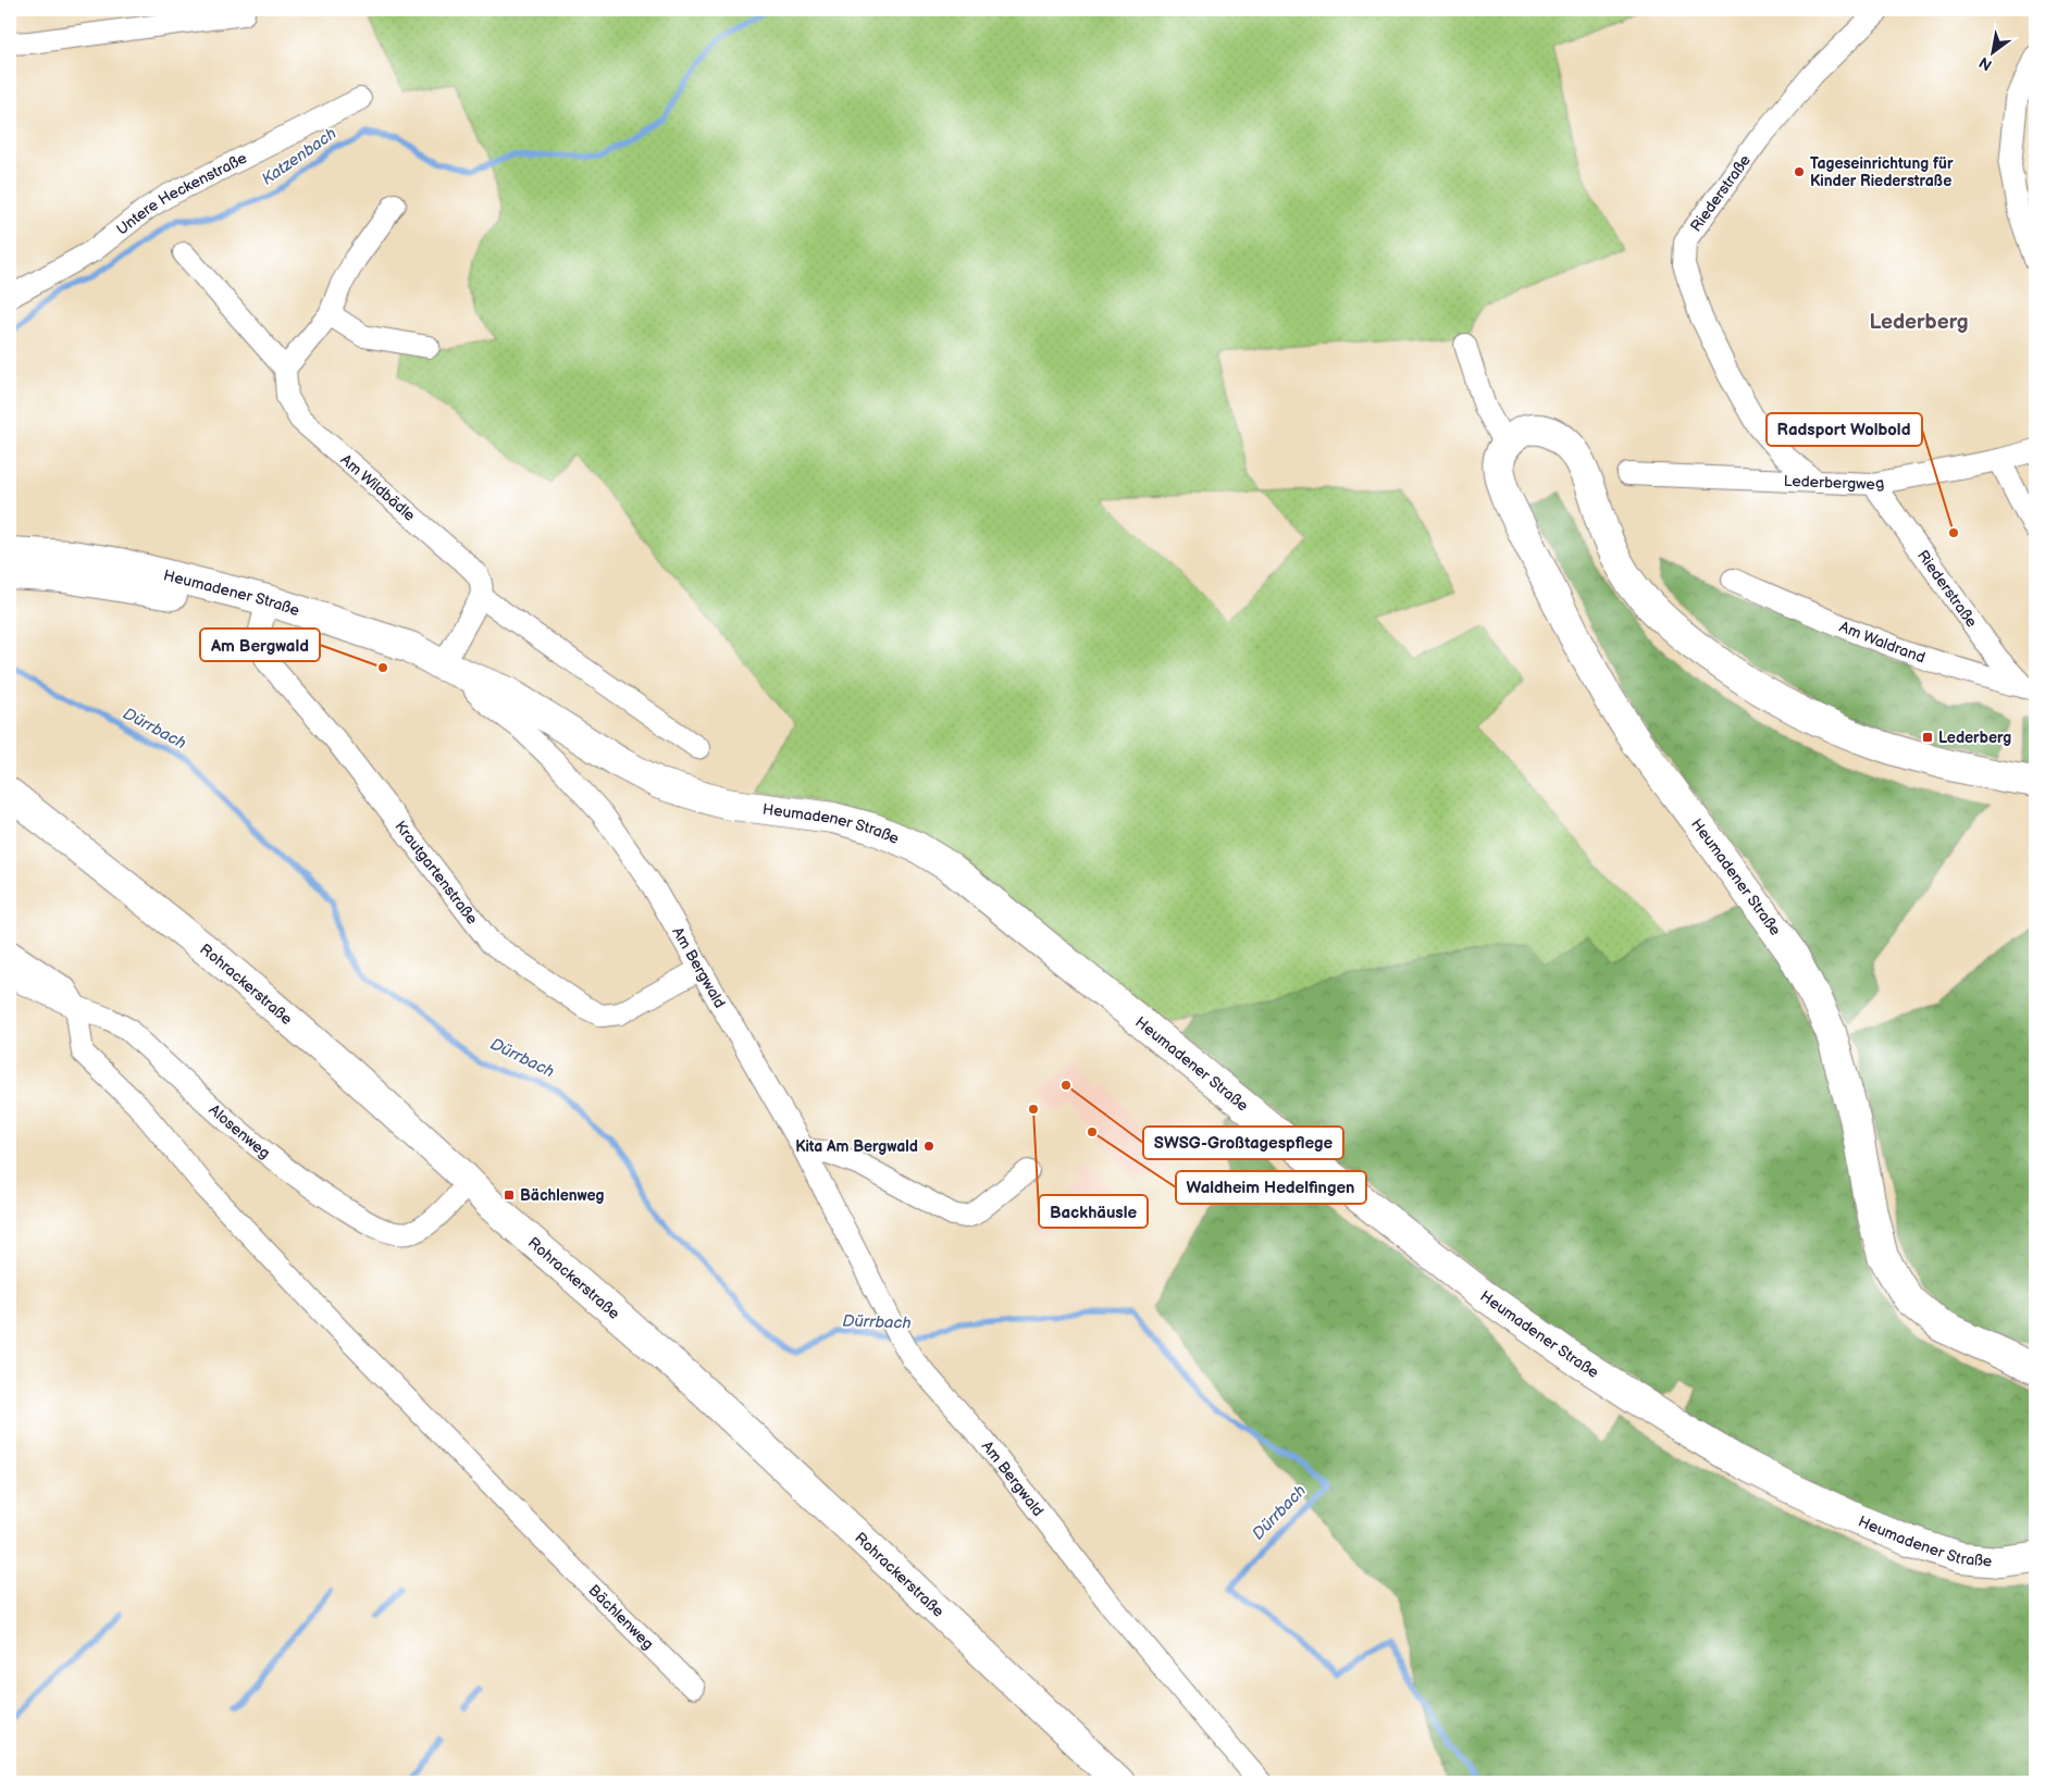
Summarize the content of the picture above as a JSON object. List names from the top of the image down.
{
  "streets": {
    "main road": ["Heumadener Straße", "Rohrackerstraße"],
    "street": [
      "Riederstraße",
      "Untere Heckenstraße",
      "Lederbergweg",
      "Am Wildbädle",
      "Am Waldrand",
      "Krautgartenstraße",
      "Am Bergwald",
      "Alosenweg",
      "Bächlenweg"
    ]
  },
  "crossings": [
    ["Riederstraße", "Lederbergweg"],
    ["Riederstraße", "Am Waldrand"],
    ["Heumadener Straße", "Krautgartenstraße"],
    ["Heumadener Straße", "Am Bergwald"],
    ["Krautgartenstraße", "Am Bergwald"],
    ["Rohrackerstraße", "Alosenweg"],
    ["Alosenweg", "Bächlenweg"]
  ],
  "districts": ["Lederberg"],
  "water": ["Katzenbach", "Dürrbach"],
  "places": {
    "other": [
      "Tageseinrichtung für Kinder Riederstraße",
      "Radsport Wolbold",
      "Am Bergwald",
      "SWSG-Großtagespflege",
      "Backhäusle",
      "Waldheim Hedelfingen",
      "Kita Am Bergwald"
    ],
    "transit": ["Lederberg", "Bächlenweg"]
  },
  "north": "bottom left"
}
